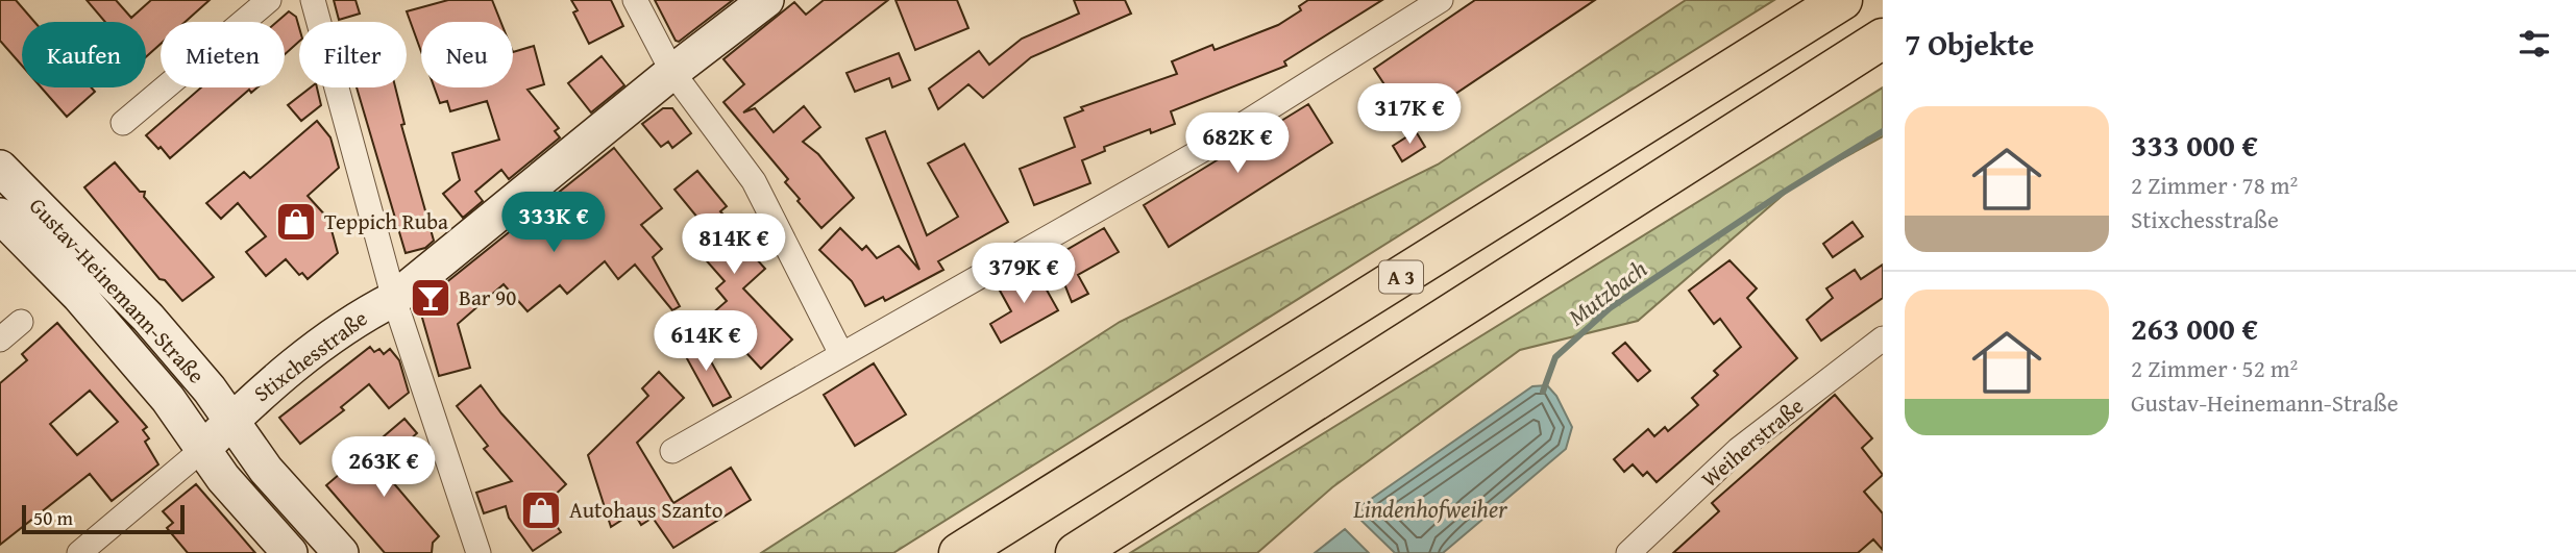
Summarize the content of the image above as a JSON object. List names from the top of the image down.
{
  "streets": {
    "highway": ["A 3"],
    "main road": ["Gustav-Heinemann-Straße", "Stixchesstraße"],
    "street": ["Weiherstraße"]
  },
  "crossings": [
    ["Gustav-Heinemann-Straße", "Stixchesstraße"]
  ],
  "water": ["Mutzbach", "Lindenhofweiher"],
  "places": {
    "shop": ["Teppich Ruba", "Autohaus Szanto"],
    "bar": ["Bar 90"]
  },
  "scale_bar": "50 m",
  "page": {
    "heading": "7 Objekte",
    "chip": [
      "Kaufen",
      "Mieten",
      "Filter",
      "Neu"
    ],
    "price": [
      "317K €",
      "682K €",
      "333K €",
      "814K €",
      "379K €",
      "614K €",
      "263K €"
    ],
    "list": [
      {
        "name": "333 000 €",
        "note": "2 Zimmer · 78 m² · Stixchesstraße"
      },
      {
        "name": "263 000 €",
        "note": "2 Zimmer · 52 m² · Gustav-Heinemann-Straße"
      }
    ],
    "scale": "50 m"
  }
}
